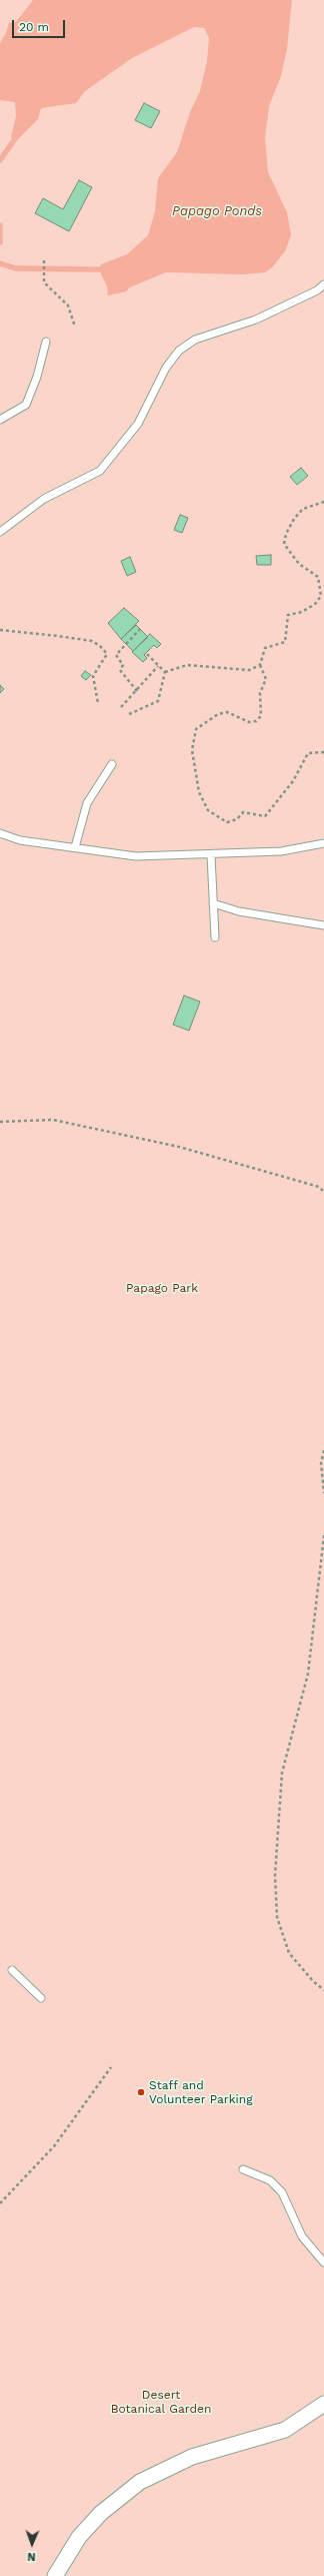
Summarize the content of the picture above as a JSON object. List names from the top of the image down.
{
  "water": ["Papago Ponds"],
  "parks": ["Papago Park", "Desert Botanical Garden"],
  "places": ["Staff and Volunteer Parking"],
  "scale_bar": "20 m",
  "north": "bottom"
}
